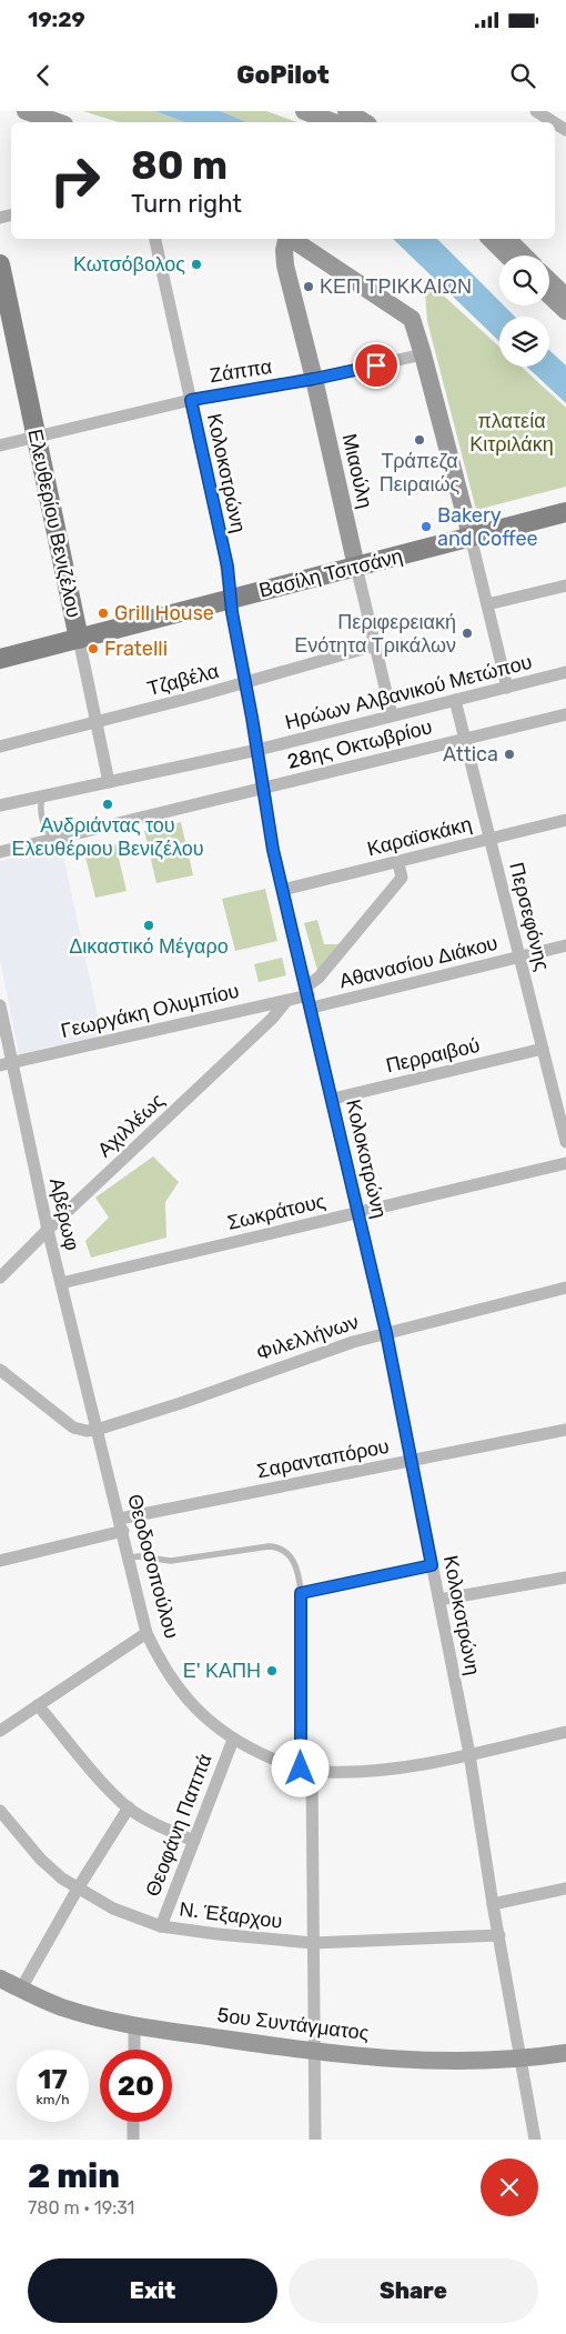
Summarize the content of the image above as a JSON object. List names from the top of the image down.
{
  "streets": {
    "main road": ["Ελευθερίου Βενιζέλου", "Βασίλη Τσιτσάνη"],
    "street": [
      "Ζάππα",
      "Μιαούλη",
      "Κολοκοτρώνη",
      "Τζαβέλα",
      "Ηρώων Αλβανικού Μετώπου",
      "28ης Οκτωβρίου",
      "Καραϊσκάκη",
      "Περσεφόνης",
      "Αθανασίου Διάκου",
      "Γεωργάκη Ολυμπίου",
      "Περραιβού",
      "Αχιλλέως",
      "Σωκράτους",
      "Αβέρωφ",
      "Φιλελλήνων",
      "Σαρανταπόρου",
      "Θεοδοσοπούλου",
      "Θεοφάνη Παππά",
      "Ν. Έξαρχου",
      "5ου Συντάγματος"
    ]
  },
  "crossings": [
    ["Ζάππα", "Μιαούλη"],
    ["Ζάππα", "Κολοκοτρώνη"],
    ["Ζάππα", "Ελευθερίου Βενιζέλου"],
    ["Μιαούλη", "Βασίλη Τσιτσάνη"],
    ["Μιαούλη", "Τζαβέλα"],
    ["Μιαούλη", "Ηρώων Αλβανικού Μετώπου"],
    ["Κολοκοτρώνη", "Βασίλη Τσιτσάνη"],
    ["Κολοκοτρώνη", "Τζαβέλα"],
    ["Κολοκοτρώνη", "Ηρώων Αλβανικού Μετώπου"],
    ["Κολοκοτρώνη", "28ης Οκτωβρίου"],
    ["Κολοκοτρώνη", "Καραϊσκάκη"],
    ["Κολοκοτρώνη", "Αθανασίου Διάκου"],
    ["Κολοκοτρώνη", "Γεωργάκη Ολυμπίου"],
    ["Κολοκοτρώνη", "Περραιβού"],
    ["Κολοκοτρώνη", "Σωκράτους"],
    ["Κολοκοτρώνη", "Φιλελλήνων"],
    ["Κολοκοτρώνη", "Σαρανταπόρου"],
    ["Κολοκοτρώνη", "Θεοδοσοπούλου"],
    ["Κολοκοτρώνη", "Ν. Έξαρχου"],
    ["Κολοκοτρώνη", "5ου Συντάγματος"],
    ["Ελευθερίου Βενιζέλου", "Βασίλη Τσιτσάνη"],
    ["Ελευθερίου Βενιζέλου", "Τζαβέλα"],
    ["Ελευθερίου Βενιζέλου", "Ηρώων Αλβανικού Μετώπου"],
    ["Ηρώων Αλβανικού Μετώπου", "Περσεφόνης"],
    ["28ης Οκτωβρίου", "Περσεφόνης"],
    ["Καραϊσκάκη", "Περσεφόνης"],
    ["Περσεφόνης", "Αθανασίου Διάκου"],
    ["Περσεφόνης", "Περραιβού"],
    ["Αθανασίου Διάκου", "Γεωργάκη Ολυμπίου"],
    ["Γεωργάκη Ολυμπίου", "Αχιλλέως"],
    ["Γεωργάκη Ολυμπίου", "Αβέρωφ"],
    ["Αχιλλέως", "Αβέρωφ"],
    ["Σωκράτους", "Αβέρωφ"],
    ["Αβέρωφ", "Φιλελλήνων"],
    ["Αβέρωφ", "Θεοδοσοπούλου"],
    ["Φιλελλήνων", "Θεοδοσοπούλου"],
    ["Σαρανταπόρου", "Θεοδοσοπούλου"],
    ["Θεοδοσοπούλου", "Θεοφάνη Παππά"],
    ["Θεοφάνη Παππά", "Ν. Έξαρχου"]
  ],
  "parks": ["πλατεία Κιτριλάκη"],
  "places": [
    "Κωτσόβολος",
    "ΚΕΠ ΤΡΙΚΚΑΙΩΝ",
    "Τράπεζα Πειραιώς",
    "Bakery and Coffee",
    "Grill House",
    "Περιφερειακή Ενότητα Τρικάλων",
    "Fratelli",
    "Attica",
    "Ανδριάντας του Ελευθέριου Βενιζέλου",
    "Δικαστικό Μέγαρο",
    "Ε' ΚΑΠΗ"
  ],
  "page": {
    "status": "19:29",
    "header": "GoPilot",
    "turn": ["80 m", "Turn right"],
    "speed": "17 km/h",
    "limit": "20",
    "heading": ["2 min", "780 m · 19:31"],
    "buttons": ["Exit", "Share"]
  }
}
